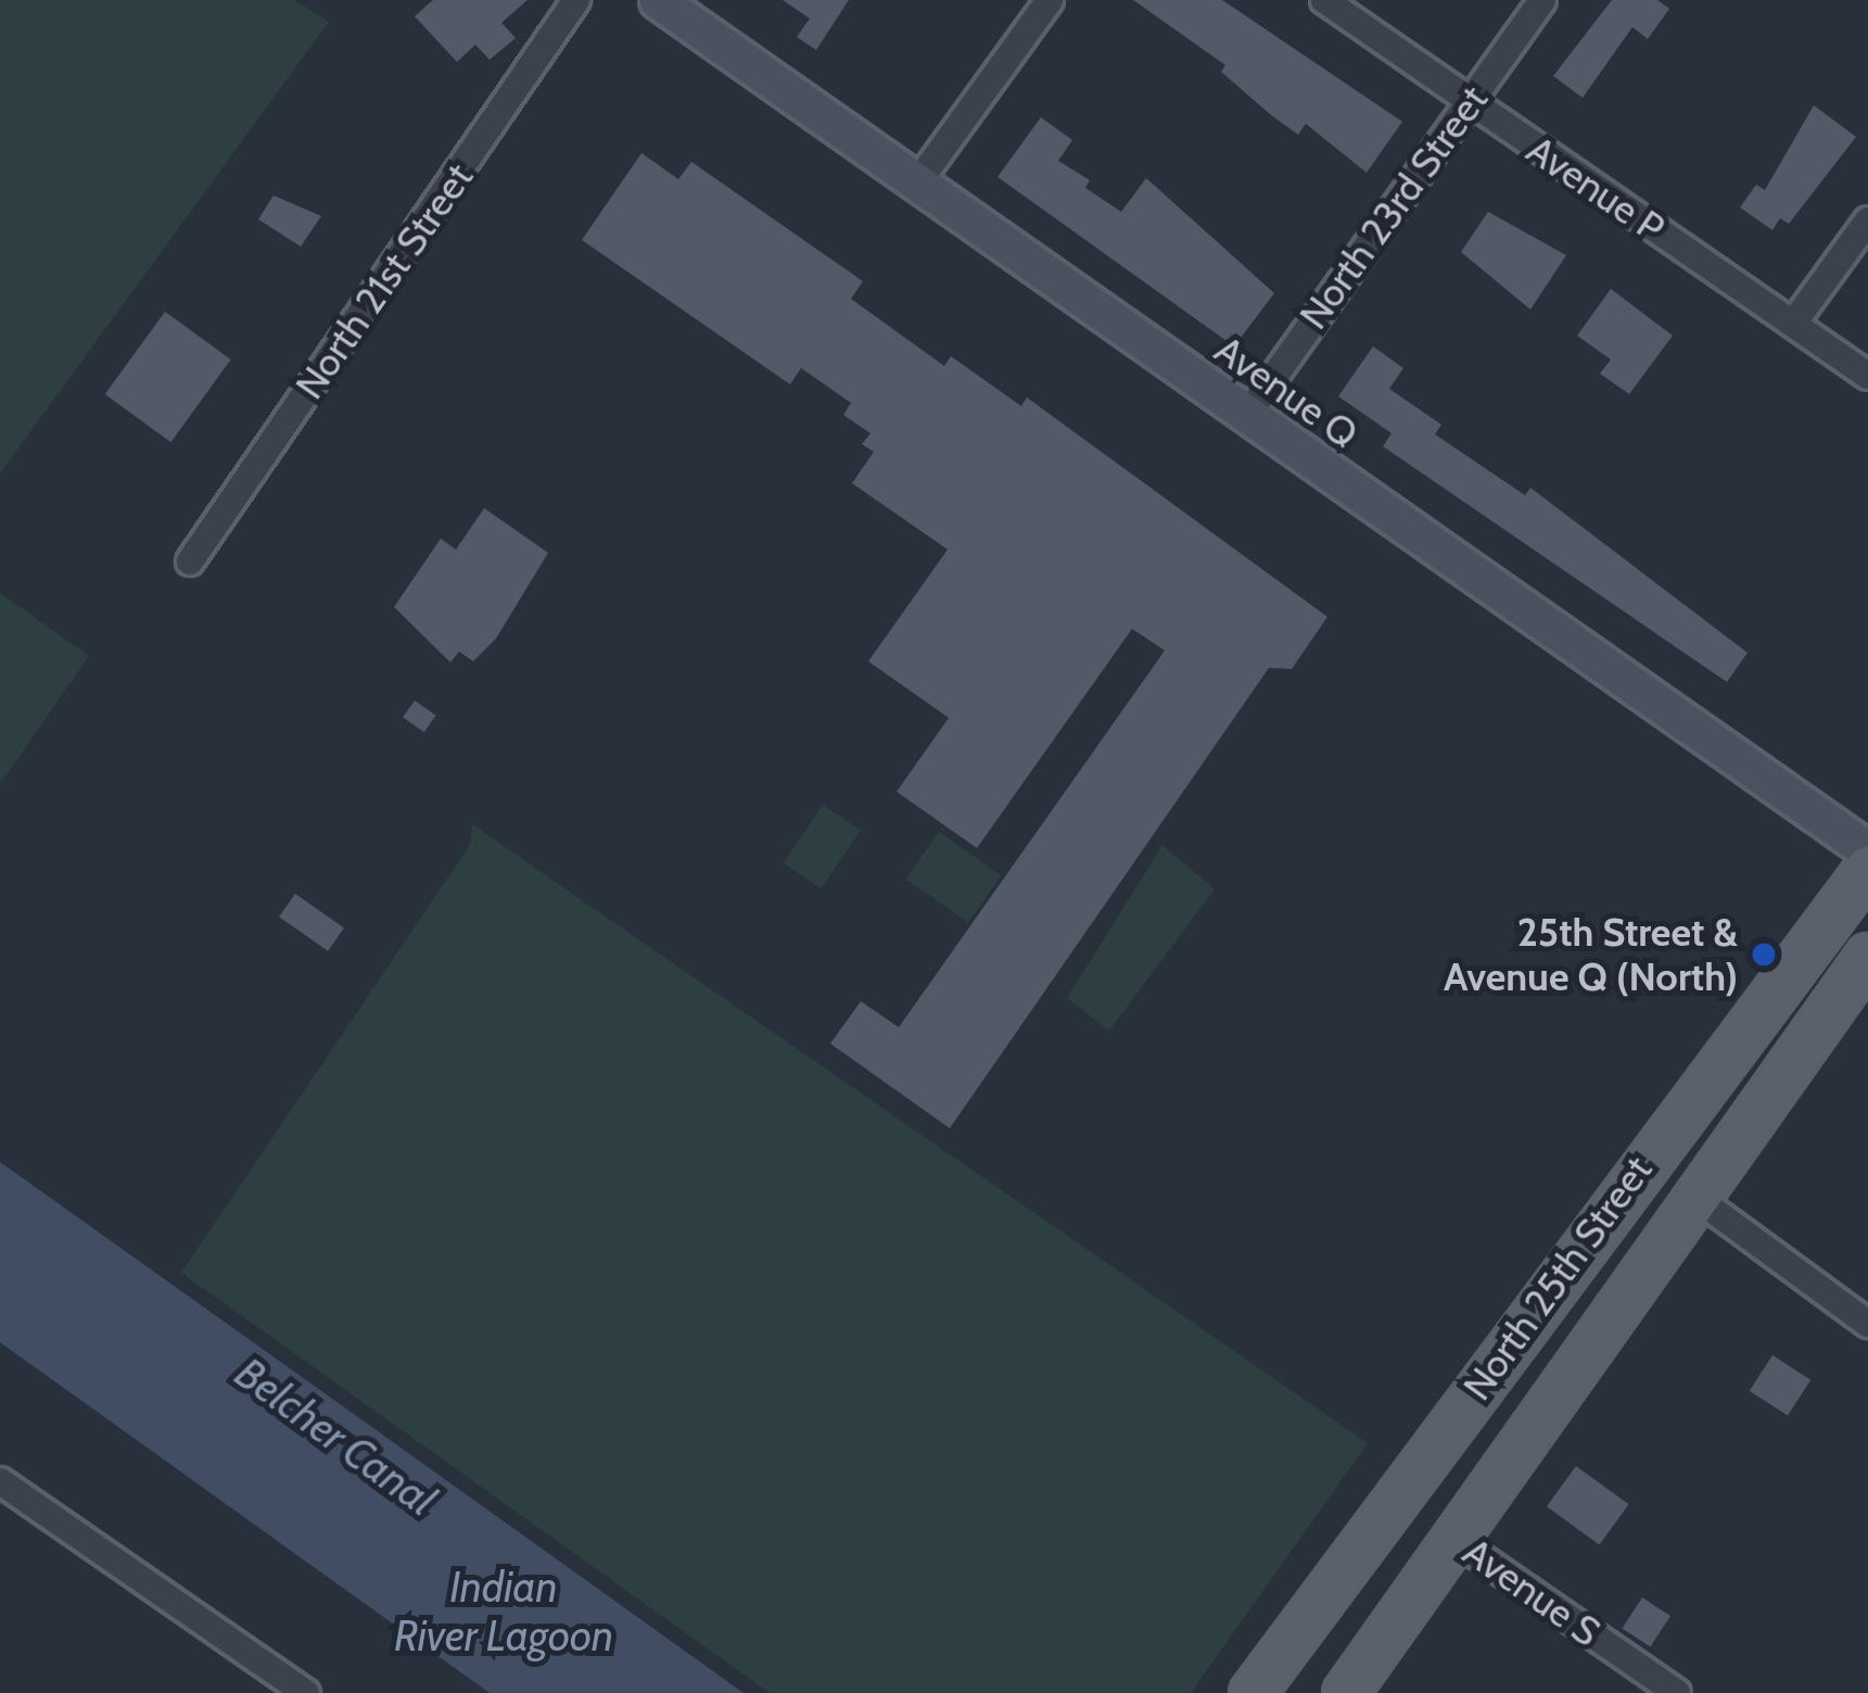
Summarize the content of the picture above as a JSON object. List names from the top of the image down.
{
  "streets": {
    "main road": ["North 25th Street"],
    "street": [
      "Avenue P",
      "North 23rd Street",
      "North 21st Street",
      "Avenue Q",
      "Avenue S"
    ]
  },
  "crossings": [
    ["Avenue P", "North 23rd Street"],
    ["North 23rd Street", "Avenue Q"],
    ["North 25th Street", "Avenue S"]
  ],
  "water": ["Belcher Canal", "Indian River Lagoon"],
  "places": ["25th Street & Avenue Q (North)"]
}
